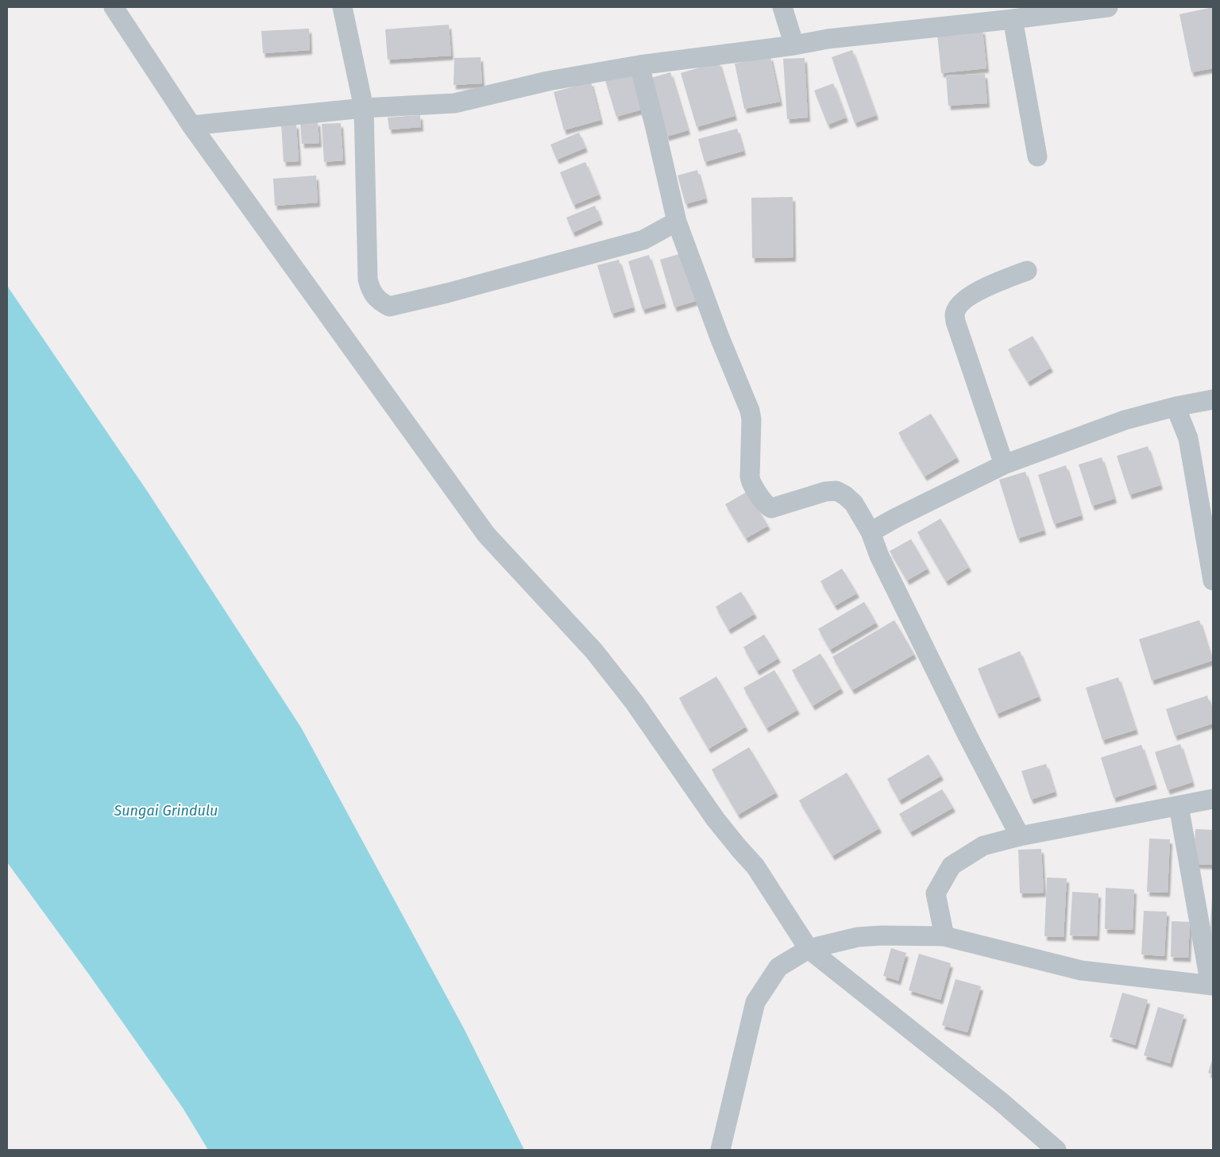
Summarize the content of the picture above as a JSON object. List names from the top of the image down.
{
  "water": ["Sungai Grindulu"]
}
